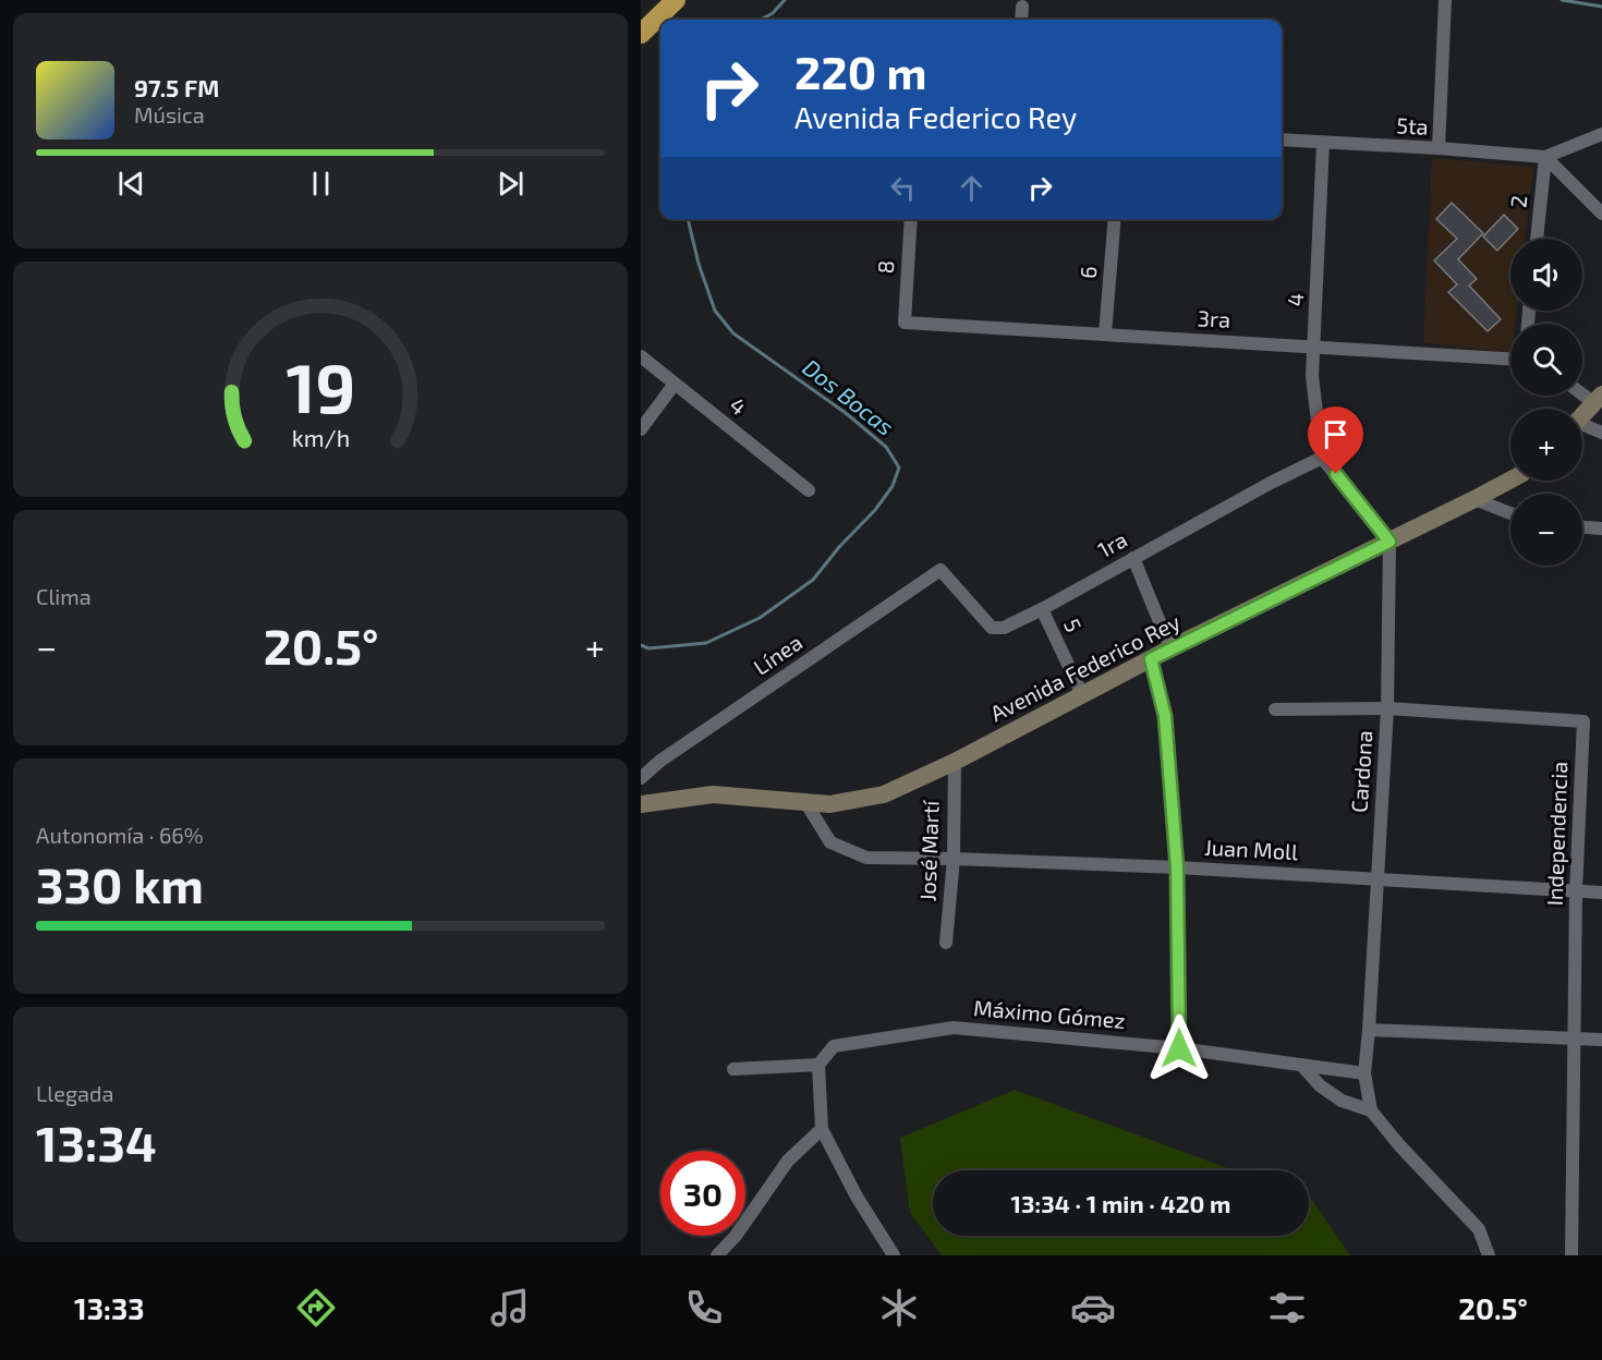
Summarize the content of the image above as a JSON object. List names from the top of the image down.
{
  "streets": {
    "main road": ["Avenida Federico Rey"],
    "street": [
      "5ta",
      "2",
      "8",
      "6",
      "4",
      "3ra",
      "1ra",
      "5",
      "Línea",
      "Cardona",
      "Independencia",
      "Juan Moll",
      "José Martí",
      "Máximo Gómez"
    ]
  },
  "crossings": [
    ["5ta", "2"],
    ["5ta", "4"],
    ["8", "3ra"],
    ["6", "3ra"],
    ["4", "3ra"],
    ["4", "1ra"],
    ["1ra", "5"],
    ["1ra", "Línea"],
    ["5", "Avenida Federico Rey"],
    ["Avenida Federico Rey", "Cardona"],
    ["Avenida Federico Rey", "Juan Moll"],
    ["Avenida Federico Rey", "José Martí"],
    ["Cardona", "Independencia"],
    ["Cardona", "Juan Moll"],
    ["Cardona", "Máximo Gómez"],
    ["Independencia", "Juan Moll"],
    ["Juan Moll", "José Martí"]
  ],
  "water": ["Dos Bocas"],
  "page": {
    "turn": ["220 m", "Avenida Federico Rey"],
    "song": ["97.5 FM", "Música"],
    "map_buttons": ["+", "−"],
    "tile": [
      "Clima",
      ["Autonomía · 66%", "330 km"],
      ["Llegada", "13:34"]
    ],
    "heat": ["−", "20.5°", "+"],
    "limit": "30",
    "trip": "13:34 · 1 min · 420 m",
    "tabs": ["13:33", "20.5°"],
    "gauge": ["19", "km/h"]
  }
}
